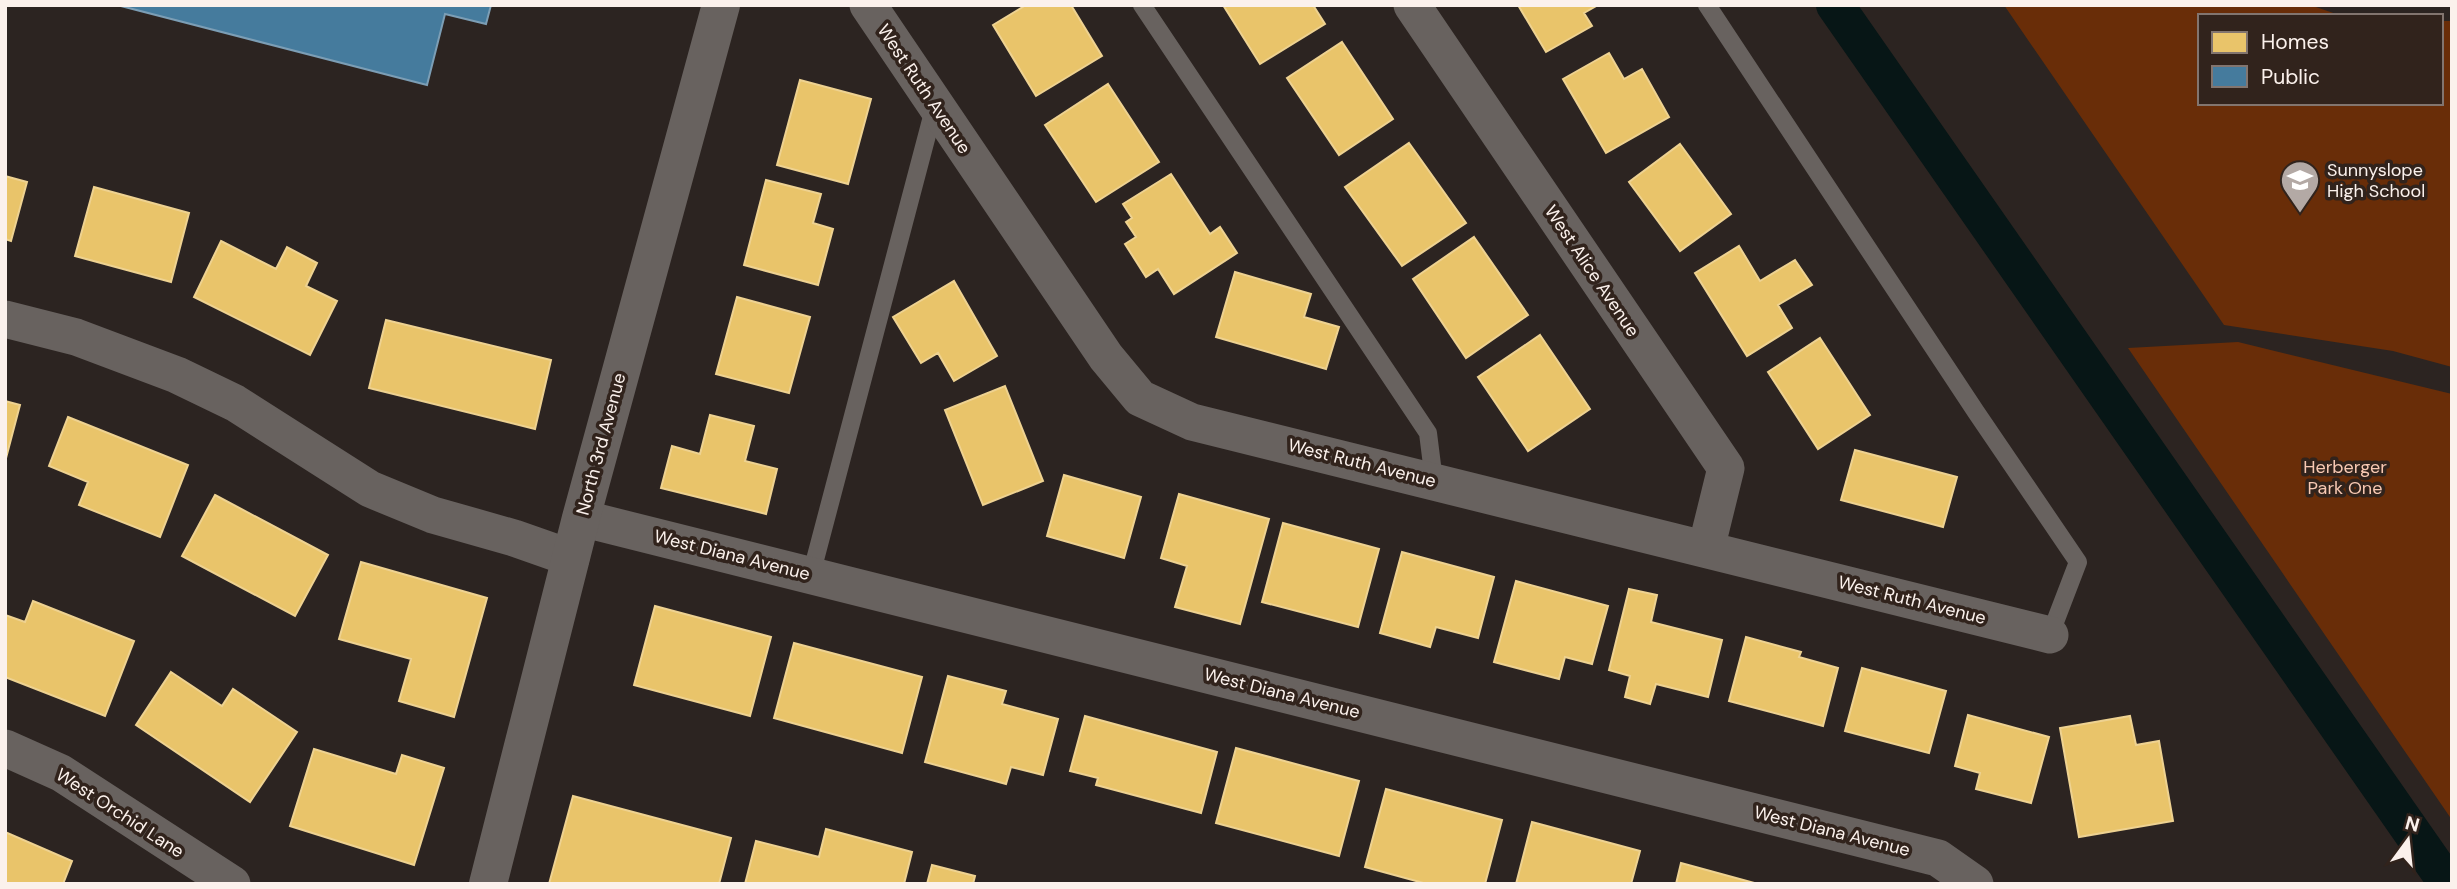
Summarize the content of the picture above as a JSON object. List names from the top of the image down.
{
  "streets": {
    "street": [
      "West Ruth Avenue",
      "West Alice Avenue",
      "North 3rd Avenue",
      "West Diana Avenue",
      "West Orchid Lane"
    ]
  },
  "crossings": [
    ["West Ruth Avenue", "West Alice Avenue"],
    ["North 3rd Avenue", "West Diana Avenue"]
  ],
  "parks": ["Herberger Park One"],
  "places": {
    "school or university": ["Sunnyslope High School"]
  },
  "legend": ["Homes", "Public"],
  "north": "top"
}
